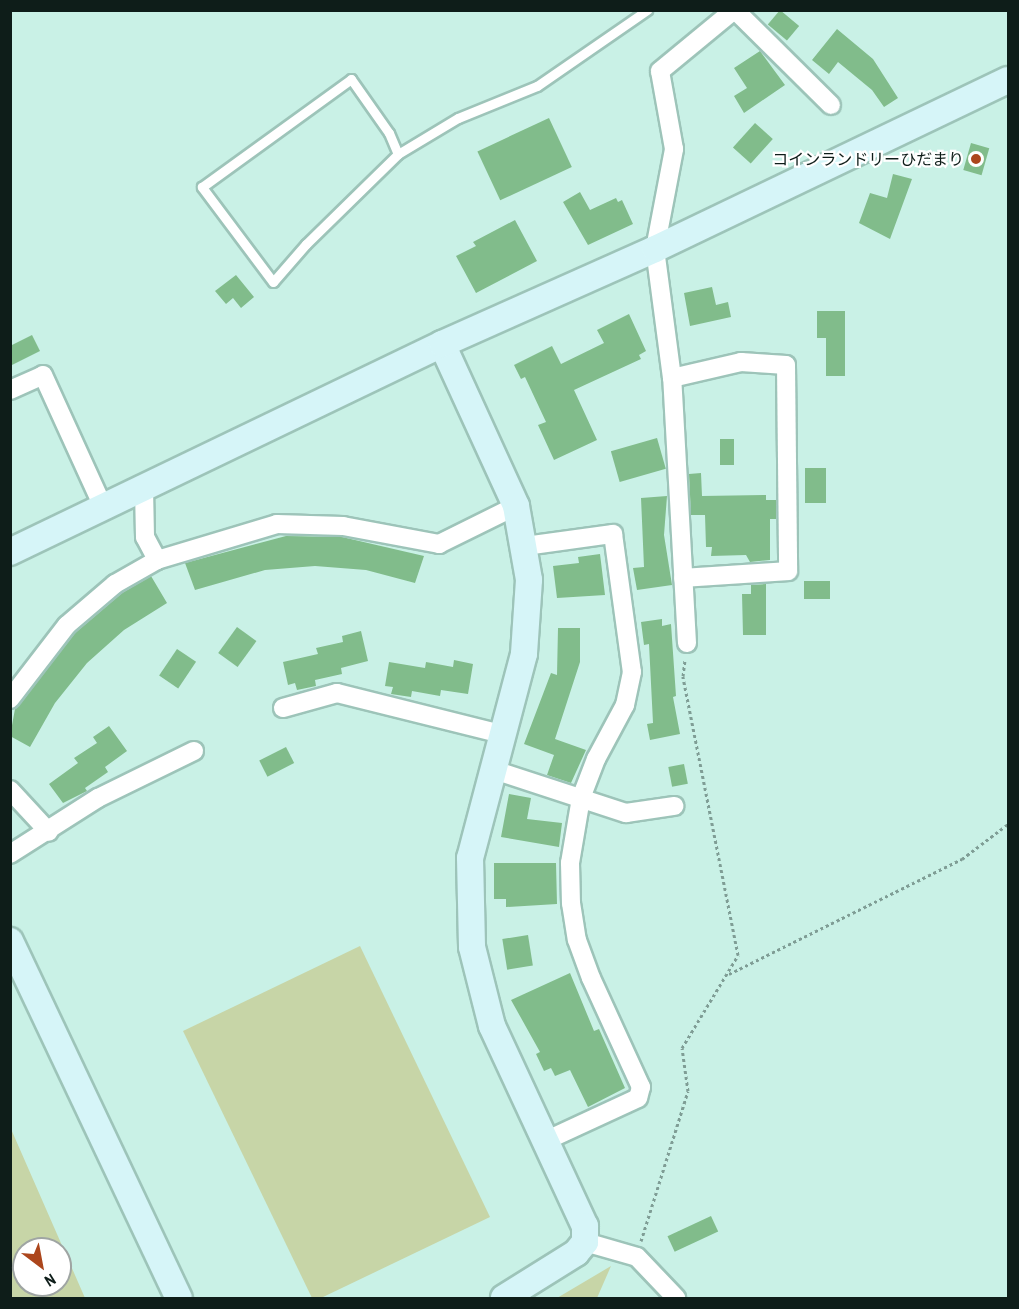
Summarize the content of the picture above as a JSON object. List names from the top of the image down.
{
  "places": ["コインランドリーひだまり"],
  "north": "bottom right"
}
